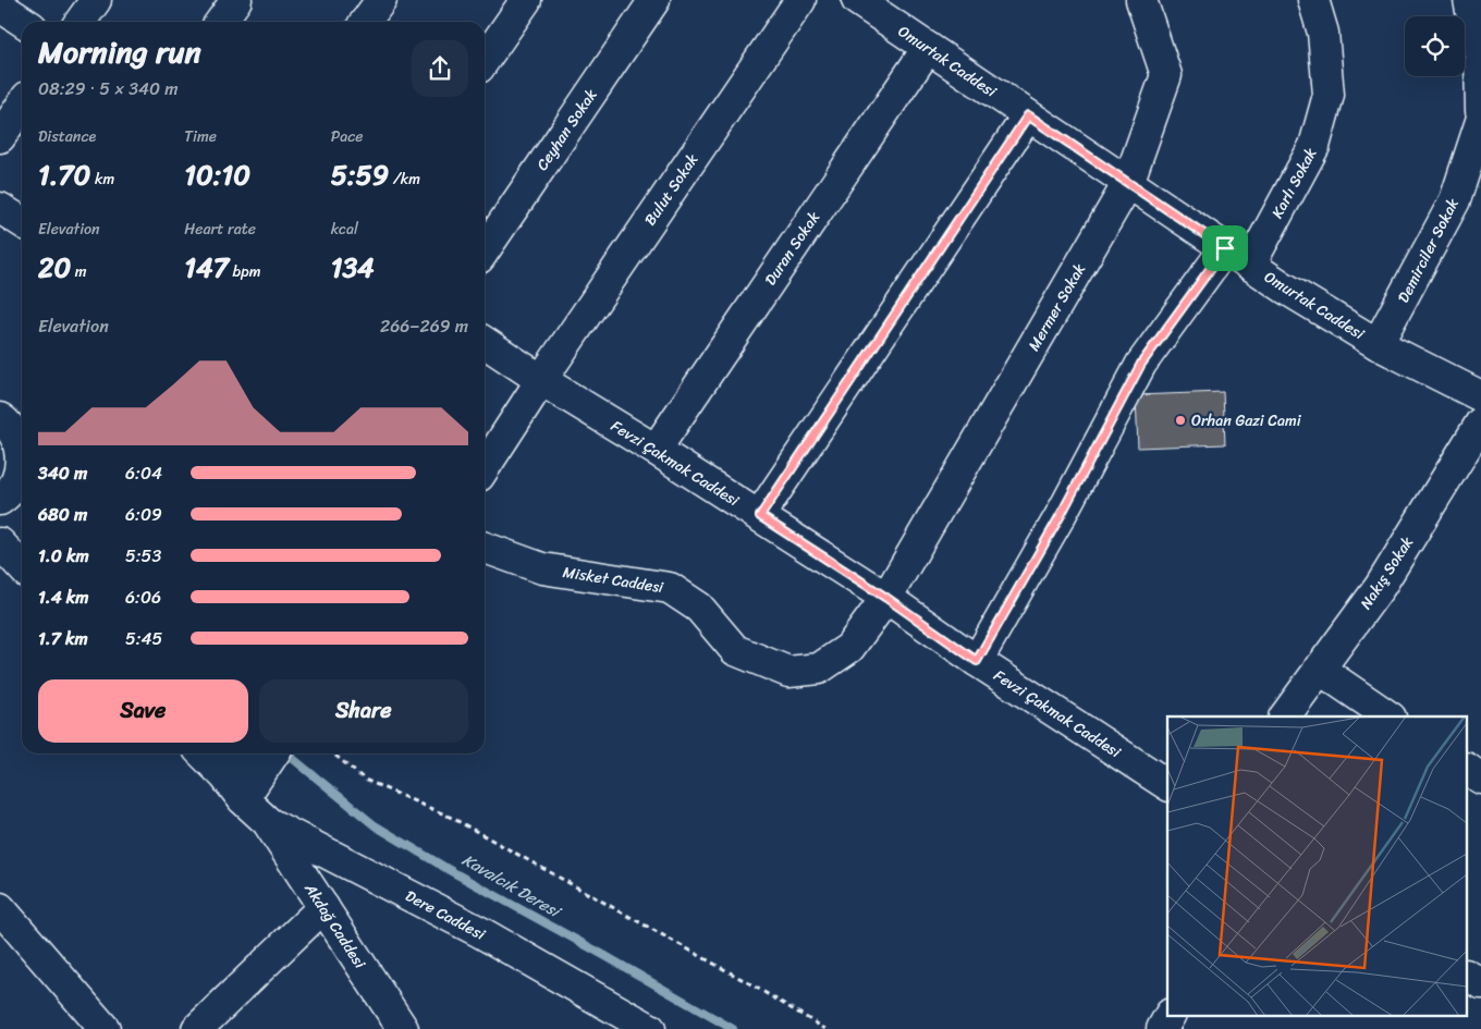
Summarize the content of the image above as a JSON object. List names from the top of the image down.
{
  "streets": {
    "street": [
      "Omurtak Caddesi",
      "Ceyhan Sokak",
      "Karlı Sokak",
      "Bulut Sokak",
      "Duran Sokak",
      "Demirciler Sokak",
      "Mermer Sokak",
      "Fevzi Çakmak Caddesi",
      "Nakış Sokak",
      "Misket Caddesi",
      "Dere Caddesi",
      "Akdağ Caddesi"
    ]
  },
  "crossings": [
    ["Omurtak Caddesi", "Karlı Sokak"],
    ["Omurtak Caddesi", "Duran Sokak"],
    ["Omurtak Caddesi", "Demirciler Sokak"],
    ["Omurtak Caddesi", "Mermer Sokak"],
    ["Bulut Sokak", "Fevzi Çakmak Caddesi"],
    ["Duran Sokak", "Fevzi Çakmak Caddesi"],
    ["Mermer Sokak", "Fevzi Çakmak Caddesi"],
    ["Mermer Sokak", "Misket Caddesi"],
    ["Fevzi Çakmak Caddesi", "Misket Caddesi"],
    ["Dere Caddesi", "Akdağ Caddesi"]
  ],
  "water": ["Kavalcık Deresi"],
  "places": ["Orhan Gazi Cami"],
  "page": {
    "heading": ["Morning run", "08:29 · 5 × 340 m"],
    "stats": [
      ["Distance", "1.70 km"],
      ["Time", "10:10"],
      ["Pace", "5:59 /km"],
      ["Elevation", "20 m"],
      ["Heart rate", "147 bpm"],
      ["kcal", "134"]
    ],
    "chart": ["Elevation", "266–269 m"],
    "list": [
      {
        "name": "340 m",
        "note": "6:04"
      },
      {
        "name": "680 m",
        "note": "6:09"
      },
      {
        "name": "1.0 km",
        "note": "5:53"
      },
      {
        "name": "1.4 km",
        "note": "6:06"
      },
      {
        "name": "1.7 km",
        "note": "5:45"
      }
    ],
    "buttons": ["Save", "Share"]
  }
}
